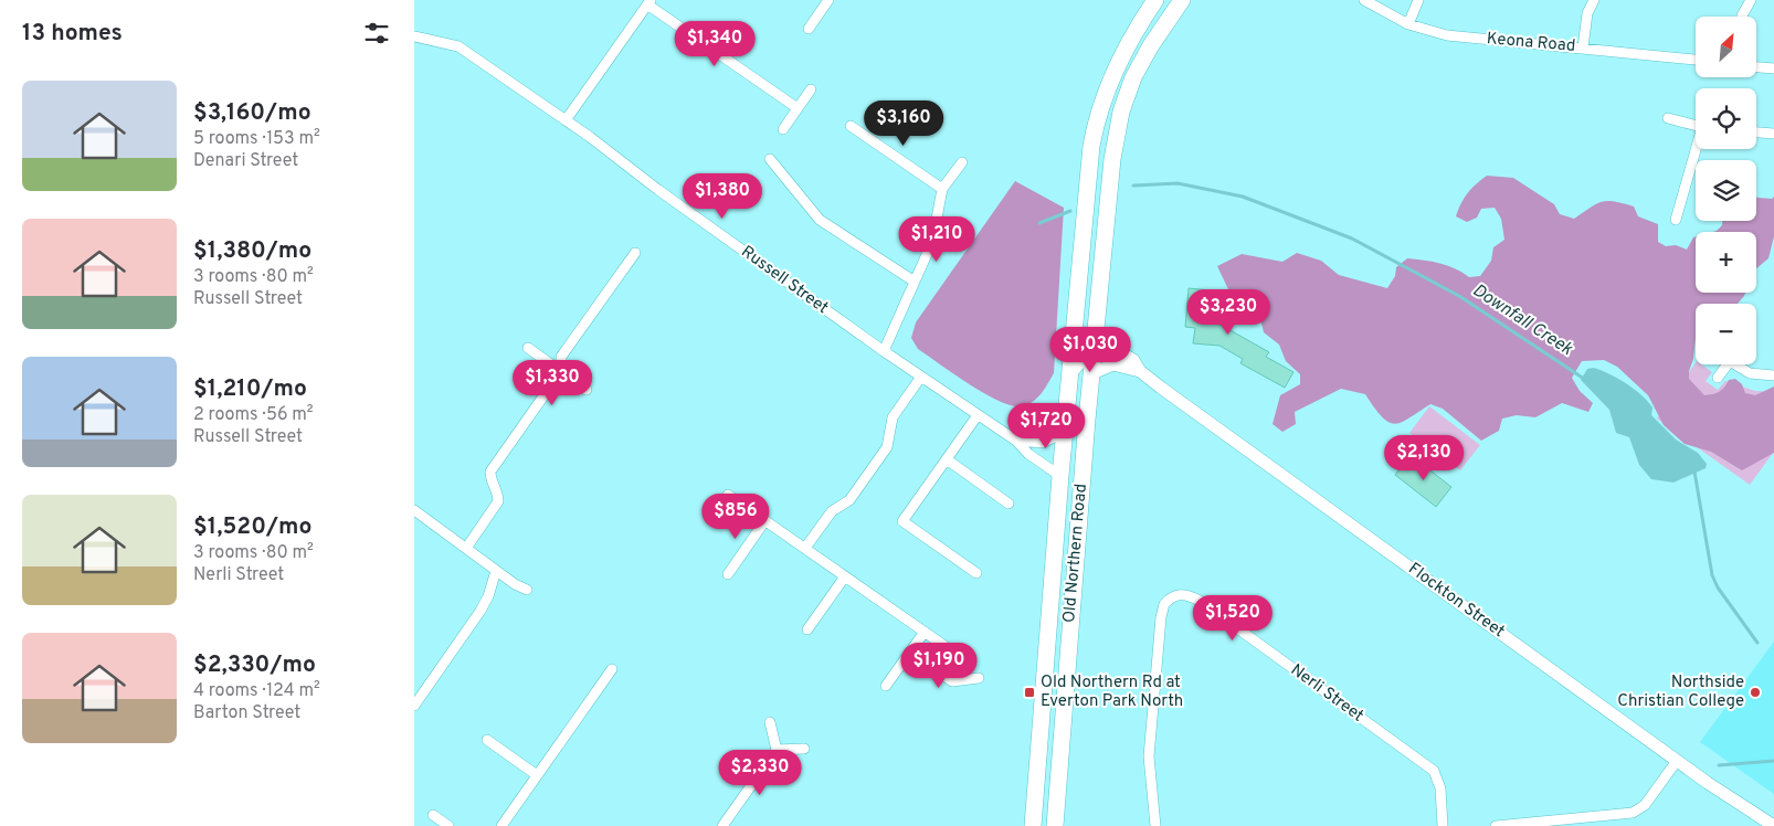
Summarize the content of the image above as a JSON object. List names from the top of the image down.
{
  "streets": {
    "highway": ["Old Northern Road"],
    "street": [
      "Keona Road",
      "Russell Street",
      "Flockton Street",
      "Nerli Street"
    ]
  },
  "crossings": [
    ["Russell Street", "Old Northern Road"],
    ["Old Northern Road", "Flockton Street"]
  ],
  "water": ["Downfall Creek"],
  "places": {
    "transit": ["Old Northern Rd at Everton Park North"],
    "other": ["Northside Christian College"]
  },
  "north": "top right",
  "page": {
    "heading": "13 homes",
    "map_buttons": ["+", "−"],
    "price": [
      "$1,340",
      "$3,160",
      "$1,380",
      "$1,210",
      "$3,230",
      "$1,030",
      "$1,330",
      "$1,720",
      "$2,130",
      "$856",
      "$1,520",
      "$1,190",
      "$2,330"
    ],
    "list": [
      {
        "name": "$3,160/mo",
        "note": "5 rooms · 153 m² · Denari Street"
      },
      {
        "name": "$1,380/mo",
        "note": "3 rooms · 80 m² · Russell Street"
      },
      {
        "name": "$1,210/mo",
        "note": "2 rooms · 56 m² · Russell Street"
      },
      {
        "name": "$1,520/mo",
        "note": "3 rooms · 80 m² · Nerli Street"
      },
      {
        "name": "$2,330/mo",
        "note": "4 rooms · 124 m² · Barton Street"
      }
    ]
  }
}
